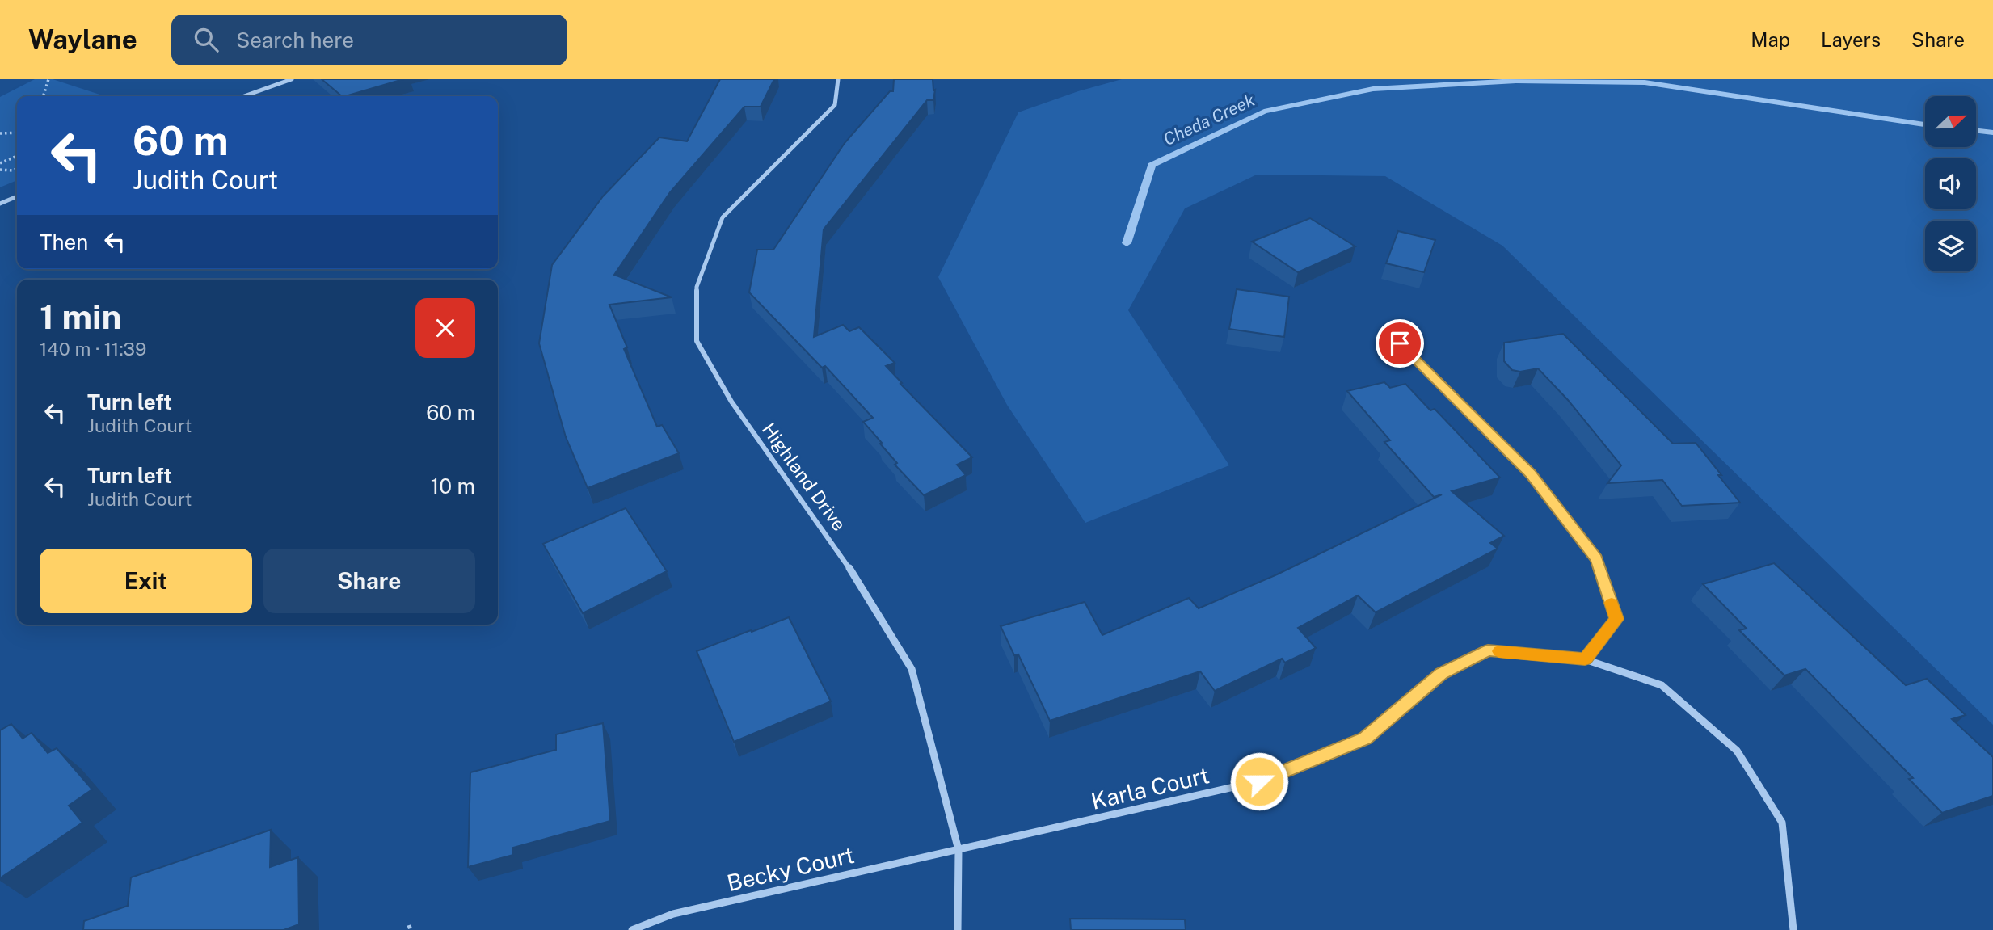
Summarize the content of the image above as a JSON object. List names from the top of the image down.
{
  "streets": {
    "street": ["Highland Drive", "Karla Court", "Becky Court"]
  },
  "crossings": [
    ["Highland Drive", "Karla Court"],
    ["Highland Drive", "Becky Court"],
    ["Karla Court", "Becky Court"]
  ],
  "water": ["Cheda Creek"],
  "north": "top right",
  "page": {
    "header": "Waylane",
    "search": "Search here",
    "nav": ["Map", "Layers", "Share"],
    "turn": ["60 m", "Judith Court"],
    "then": "Then",
    "heading": ["1 min", "140 m · 11:39"],
    "list": [
      {
        "name": "Turn left",
        "note": "Judith Court",
        "value": "60 m"
      },
      {
        "name": "Turn left",
        "note": "Judith Court",
        "value": "10 m"
      }
    ],
    "buttons": ["Exit", "Share"]
  }
}
